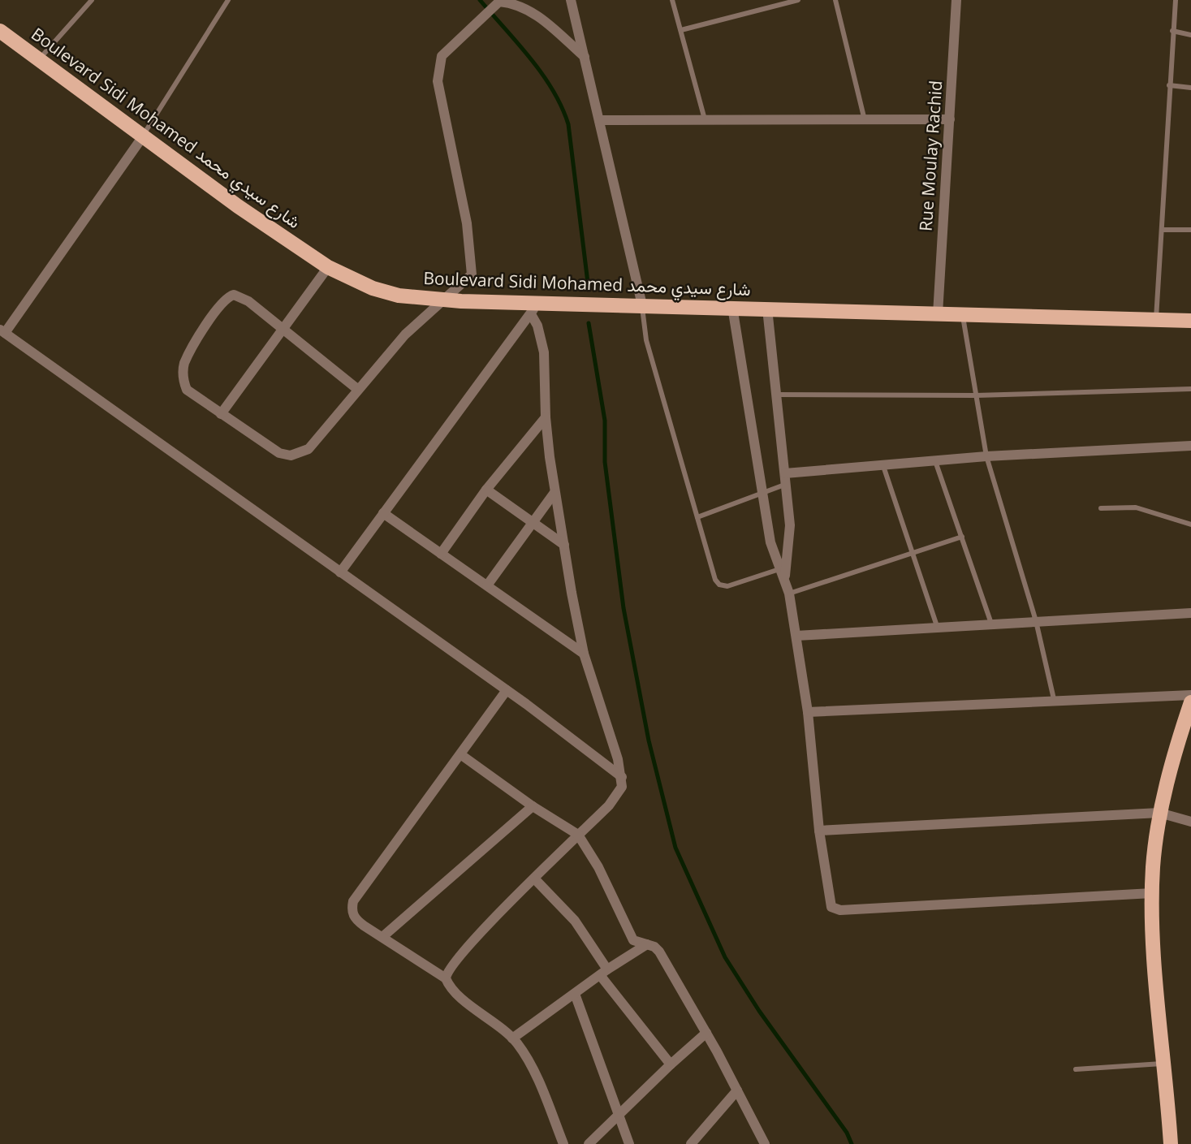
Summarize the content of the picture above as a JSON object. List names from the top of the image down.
{
  "streets": {
    "main road": ["Boulevard Sidi Mohamed شارع سيدي محمد"],
    "street": ["Rue Moulay Rachid"]
  },
  "crossings": [
    ["Boulevard Sidi Mohamed شارع سيدي محمد", "Rue Moulay Rachid"]
  ]
}
